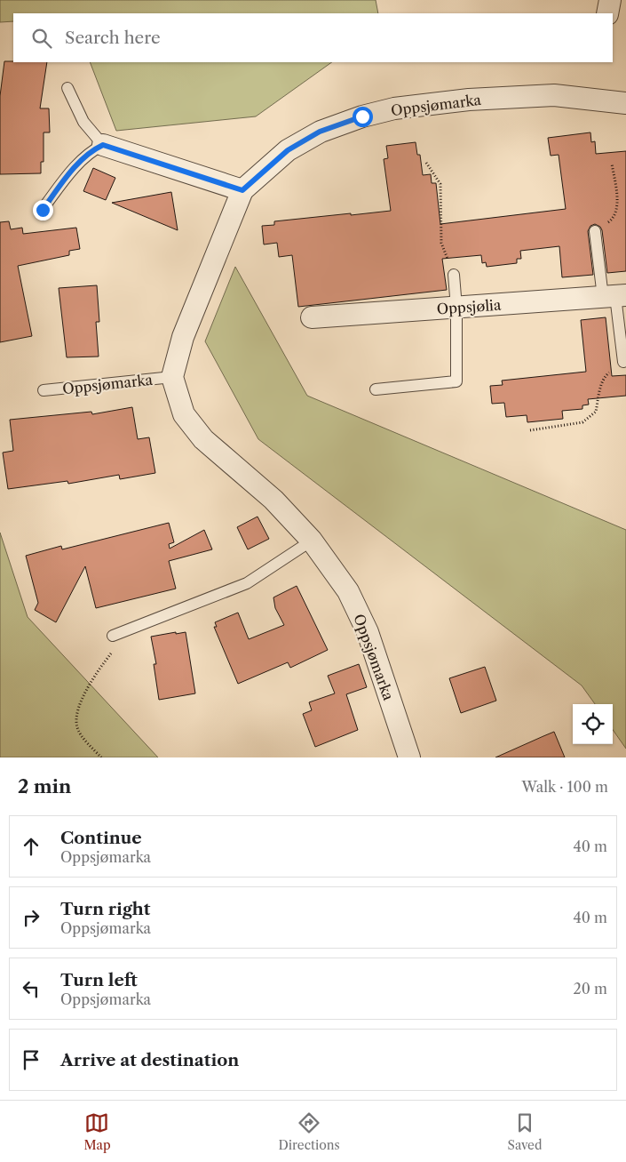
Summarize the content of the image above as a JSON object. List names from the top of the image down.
{
  "streets": {
    "street": ["Oppsjømarka", "Oppsjølia"]
  },
  "page": {
    "search": "Search here",
    "heading": ["2 min", "Walk · 100 m"],
    "list": [
      ["Continue", "Oppsjømarka", "40 m"],
      ["Turn right", "Oppsjømarka", "40 m"],
      ["Turn left", "Oppsjømarka", "20 m"],
      "Arrive at destination"
    ],
    "nav": ["Map", "Directions", "Saved"]
  }
}
